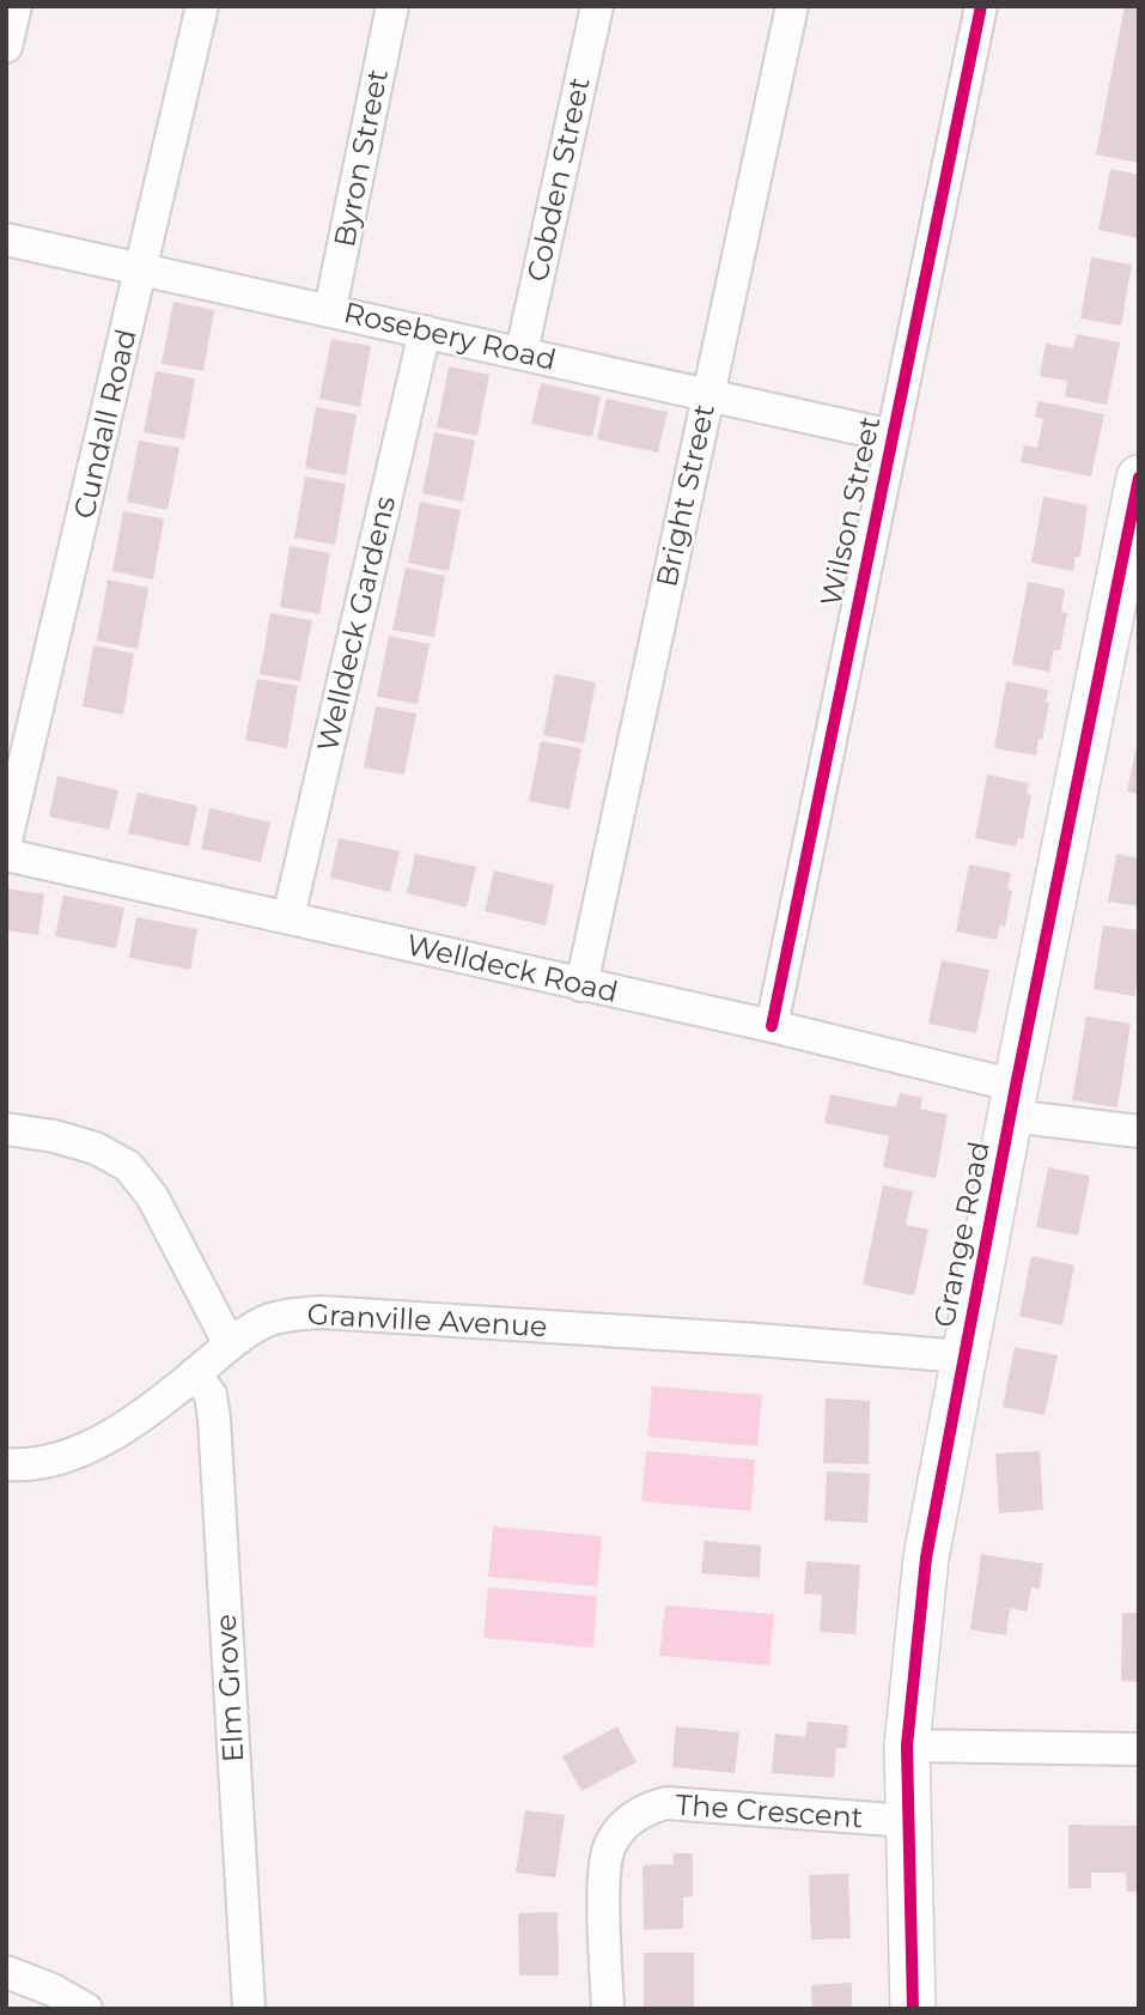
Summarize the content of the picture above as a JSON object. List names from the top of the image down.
{
  "streets": {
    "street": [
      "Byron Street",
      "Cobden Street",
      "Rosebery Road",
      "Cundall Road",
      "Bright Street",
      "Wilson Street",
      "Welldeck Gardens",
      "Welldeck Road",
      "Grange Road",
      "Granville Avenue",
      "Elm Grove",
      "The Crescent"
    ]
  },
  "crossings": [
    ["Byron Street", "Rosebery Road"],
    ["Cobden Street", "Rosebery Road"],
    ["Rosebery Road", "Cundall Road"],
    ["Rosebery Road", "Bright Street"],
    ["Rosebery Road", "Wilson Street"],
    ["Rosebery Road", "Welldeck Gardens"],
    ["Bright Street", "Welldeck Road"],
    ["Wilson Street", "Welldeck Road"],
    ["Welldeck Gardens", "Welldeck Road"],
    ["Welldeck Road", "Grange Road"],
    ["Grange Road", "Granville Avenue"],
    ["Grange Road", "The Crescent"],
    ["Granville Avenue", "Elm Grove"]
  ]
}
